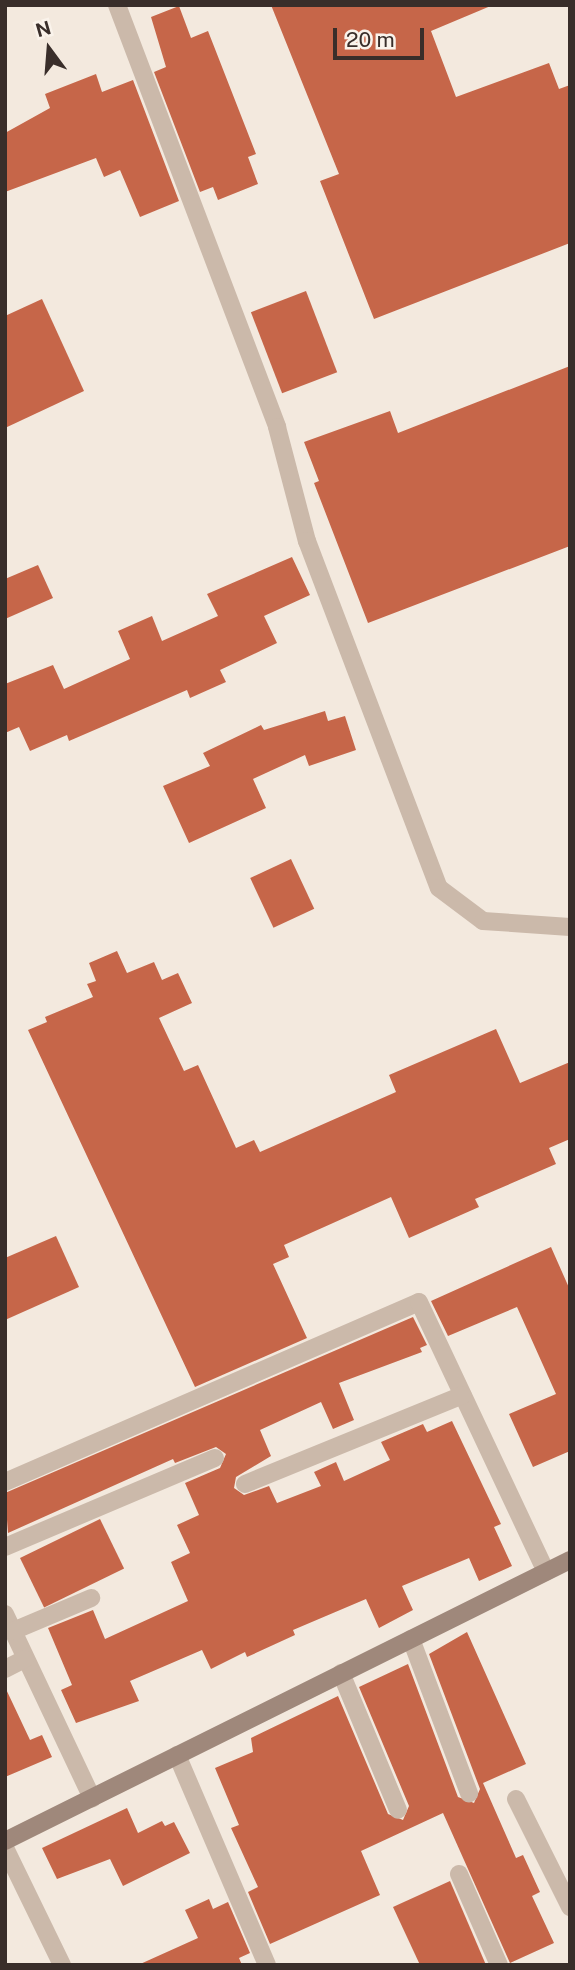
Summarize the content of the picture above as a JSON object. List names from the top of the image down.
{
  "scale_bar": "20 m",
  "north": "top"
}
